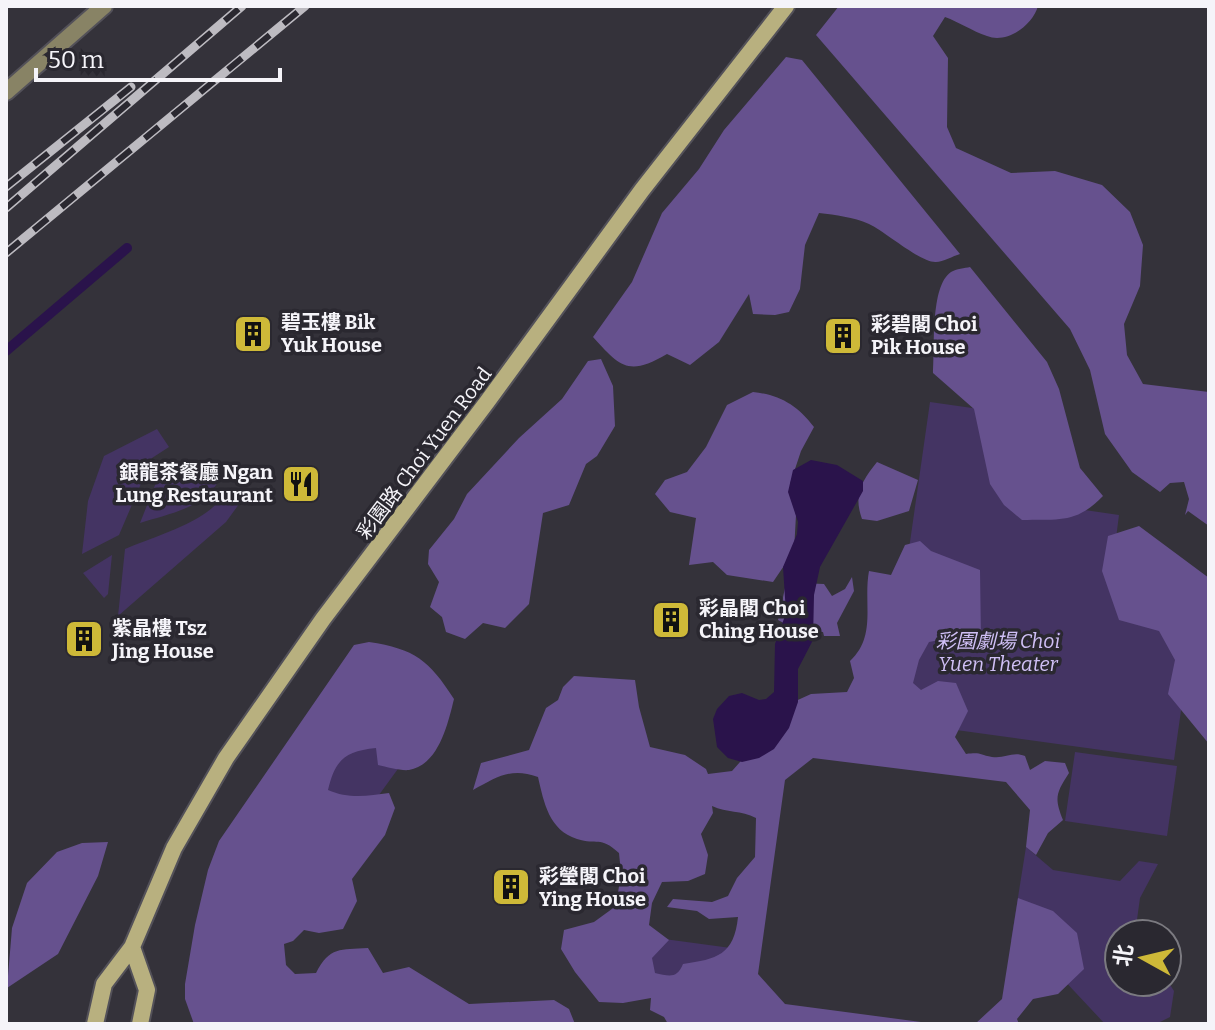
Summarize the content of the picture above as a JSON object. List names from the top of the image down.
{
  "streets": {
    "main road": ["彩園路 Choi Yuen Road"]
  },
  "parks": ["彩園劇場 Choi Yuen Theater"],
  "places": {
    "building": [
      "碧玉樓 Bik Yuk House",
      "彩碧閣 Choi Pik House",
      "彩晶閣 Choi Ching House",
      "紫晶樓 Tsz Jing House",
      "彩瑩閣 Choi Ying House"
    ],
    "restaurant": ["銀龍茶餐廳 Ngan Lung Restaurant"]
  },
  "scale_bar": "50 m",
  "north": "left"
}
